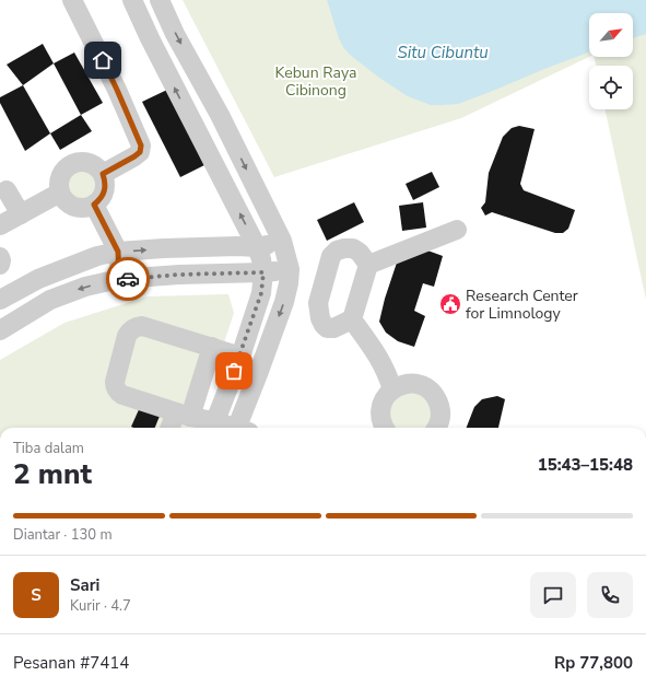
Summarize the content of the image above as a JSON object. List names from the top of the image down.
{
  "water": ["Situ Cibuntu"],
  "parks": ["Kebun Raya Cibinong"],
  "places": {
    "public building": ["Research Center for Limnology"]
  },
  "north": "top right",
  "page": {
    "heading": ["2 mnt", "Tiba dalam", "15:43–15:48"],
    "panel": [
      "Sari",
      "Kurir · 4.7",
      "Pesanan #7414",
      "Rp 77,800"
    ],
    "bar": "Diantar · 130 m",
    "round": "S"
  }
}
